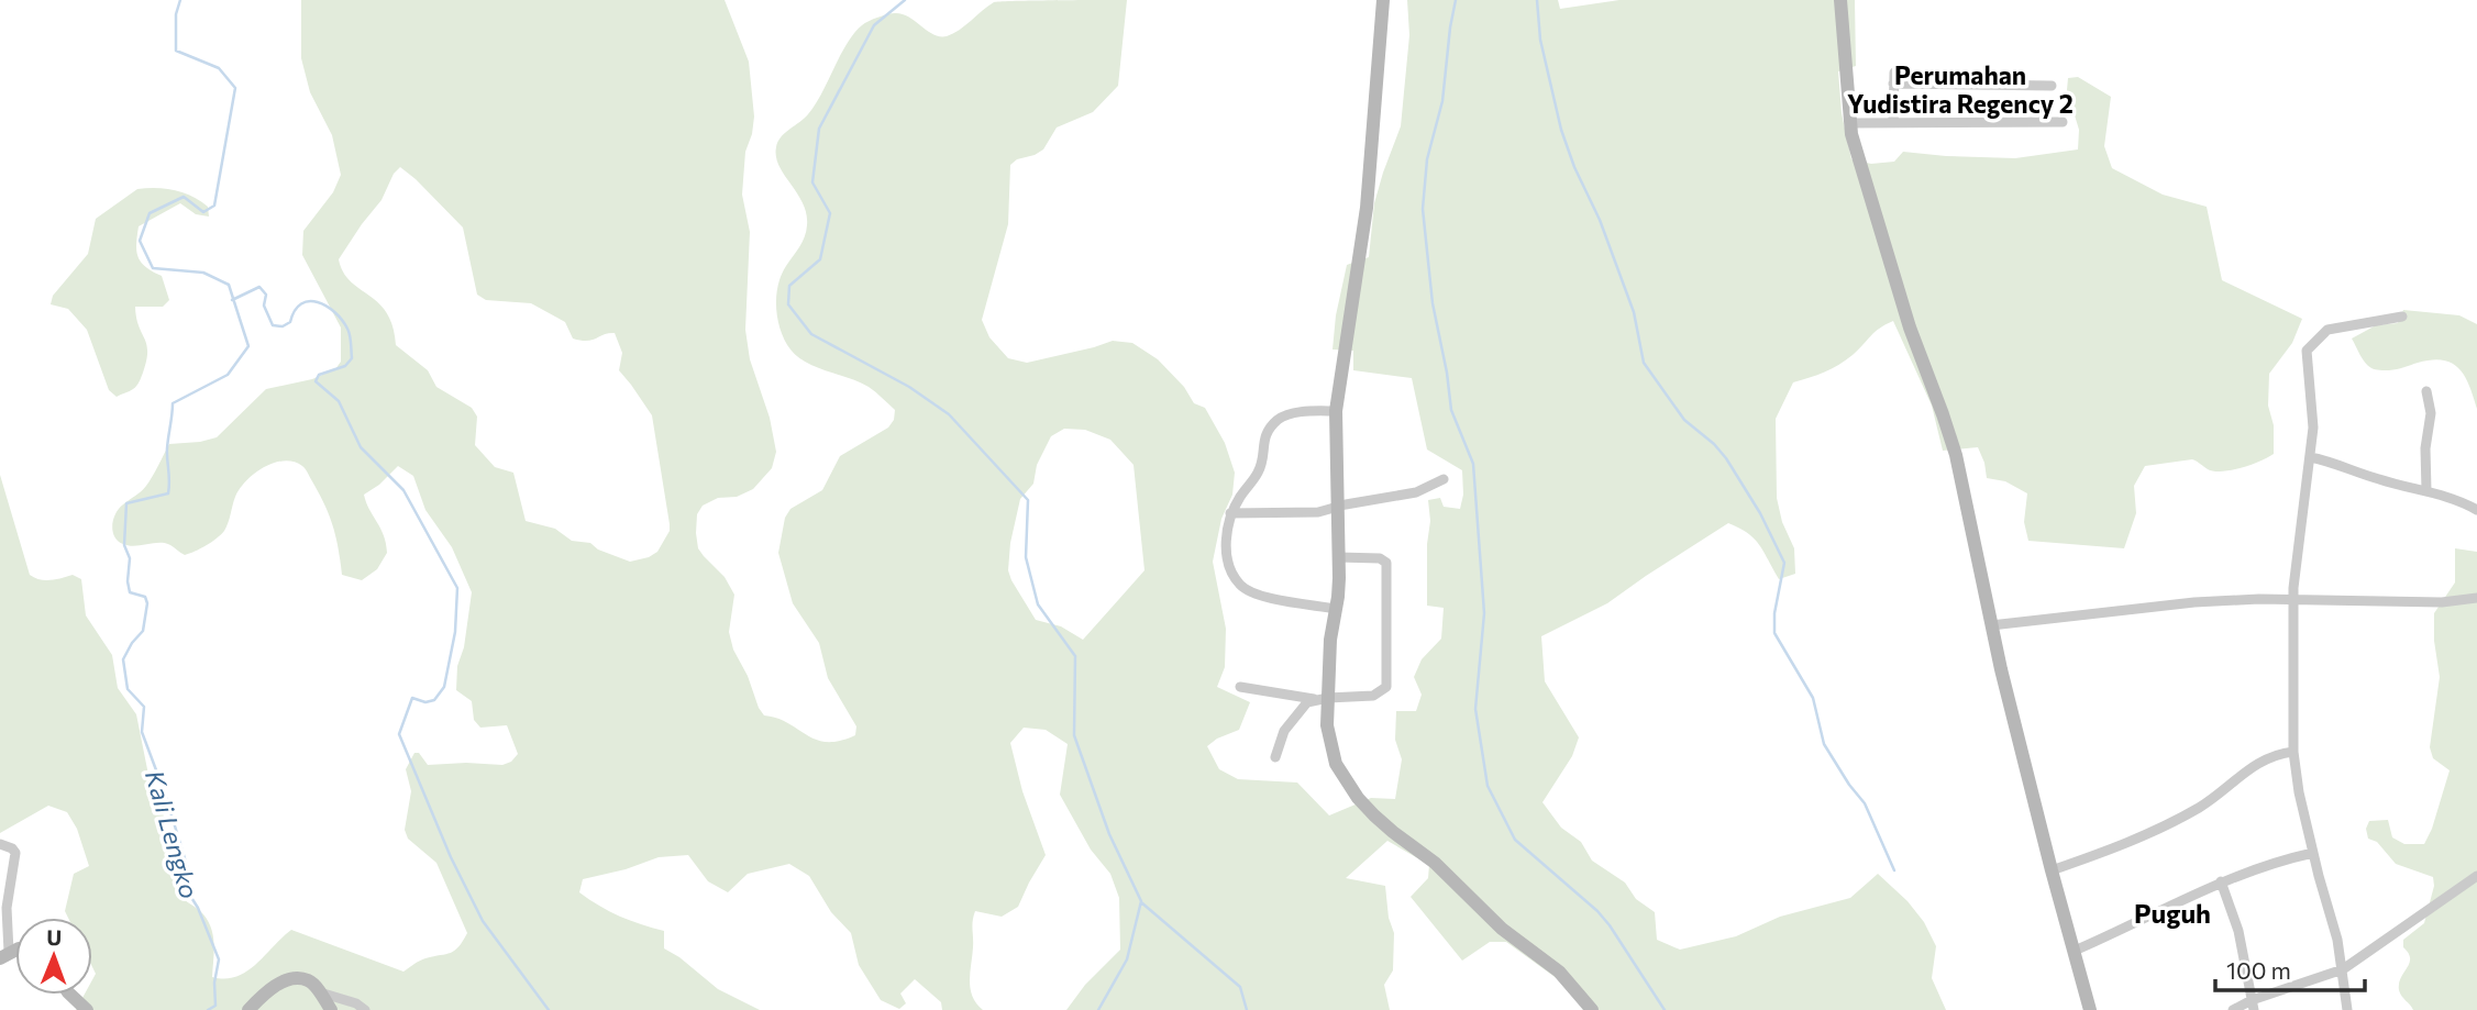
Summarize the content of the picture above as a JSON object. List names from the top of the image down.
{
  "districts": ["Perumahan Yudistira Regency 2", "Puguh"],
  "water": ["Kali Lengko"],
  "scale_bar": "100 m",
  "north": "top"
}
